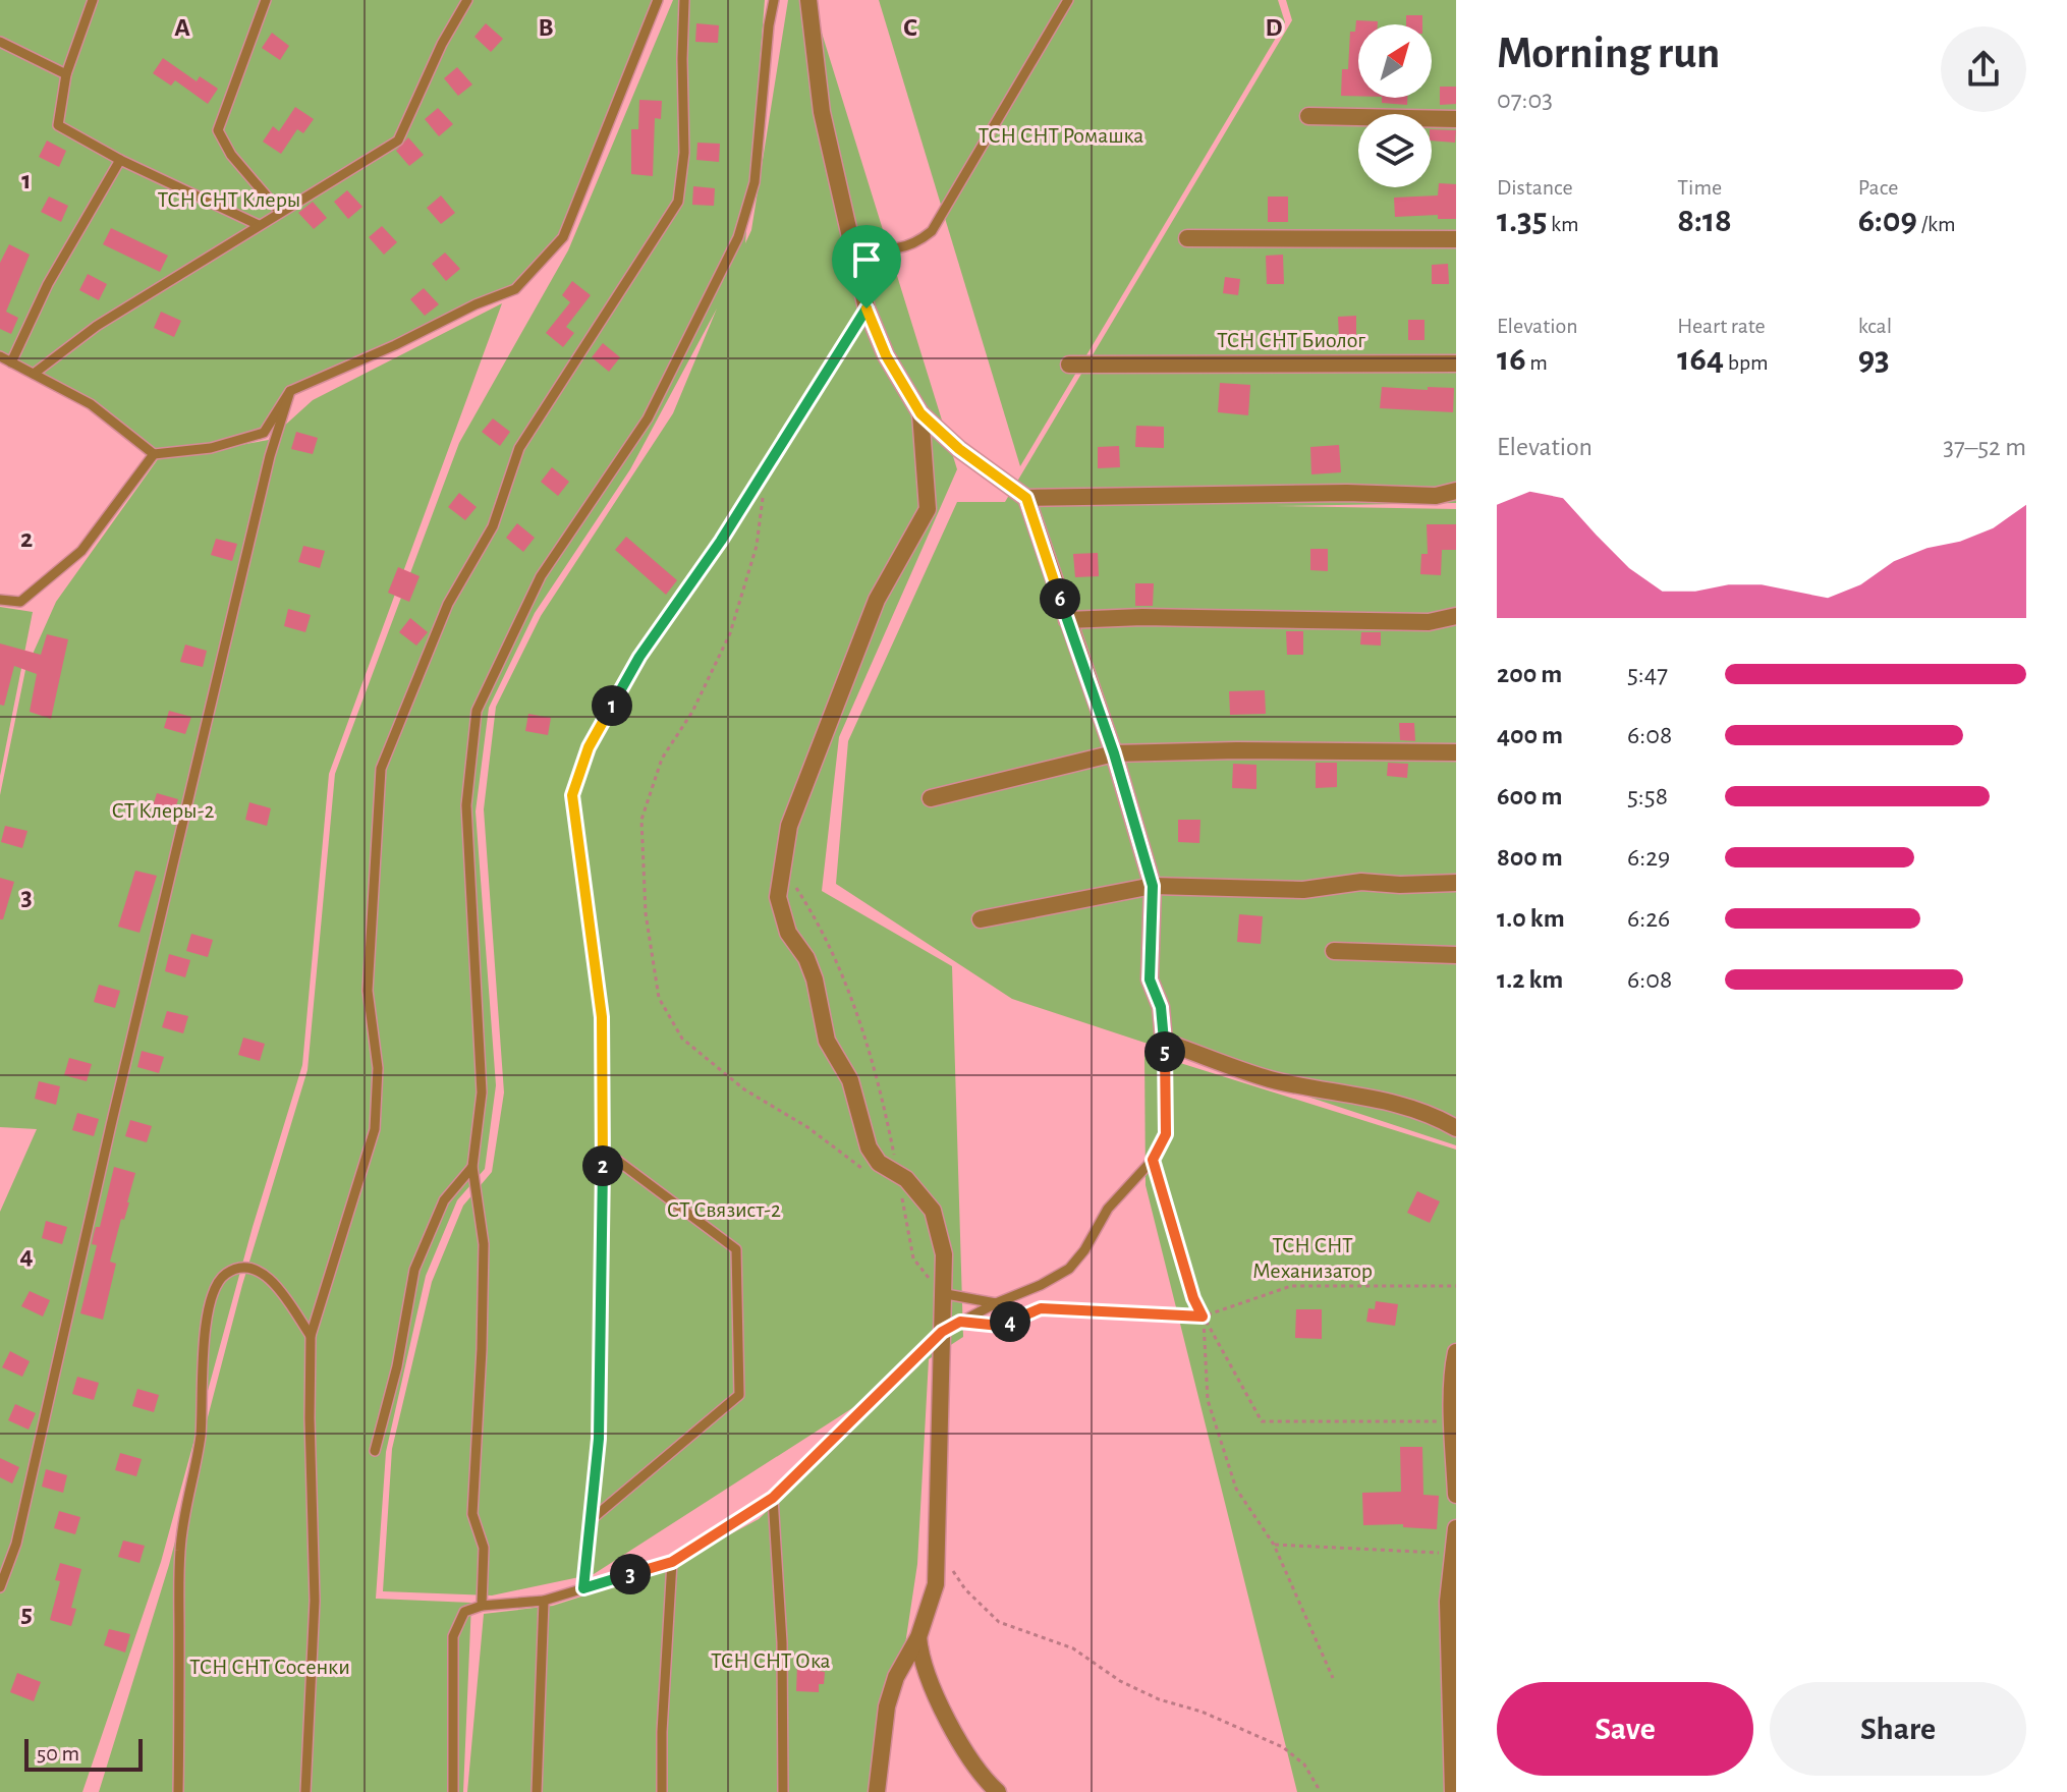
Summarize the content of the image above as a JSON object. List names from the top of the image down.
{
  "parks": [
    "ТСН СНТ Ромашка",
    "ТСН СНТ Клеры",
    "ТСН СНТ Биолог",
    "СТ Клеры-2",
    "СТ Связист-2",
    "ТСН СНТ Механизатор",
    "ТСН СНТ Ока",
    "ТСН СНТ Сосенки"
  ],
  "scale_bar": "50 m",
  "north": "top right",
  "page": {
    "heading": ["Morning run", "07:03"],
    "stats": [
      ["Distance", "1.35 km"],
      ["Time", "8:18"],
      ["Pace", "6:09 /km"],
      ["Elevation", "16 m"],
      ["Heart rate", "164 bpm"],
      ["kcal", "93"]
    ],
    "chart": ["Elevation", "37–52 m"],
    "pins": [
      "6",
      "1",
      "5",
      "2",
      "4",
      "3"
    ],
    "list": [
      {
        "name": "200 m",
        "note": "5:47"
      },
      {
        "name": "400 m",
        "note": "6:08"
      },
      {
        "name": "600 m",
        "note": "5:58"
      },
      {
        "name": "800 m",
        "note": "6:29"
      },
      {
        "name": "1.0 km",
        "note": "6:26"
      },
      {
        "name": "1.2 km",
        "note": "6:08"
      }
    ],
    "buttons": ["Save", "Share"],
    "scale": "50 m"
  },
  "grid": {
    "columns": [
      "A",
      "B",
      "C",
      "D"
    ],
    "rows": [
      "1",
      "2",
      "3",
      "4",
      "5"
    ]
  }
}
